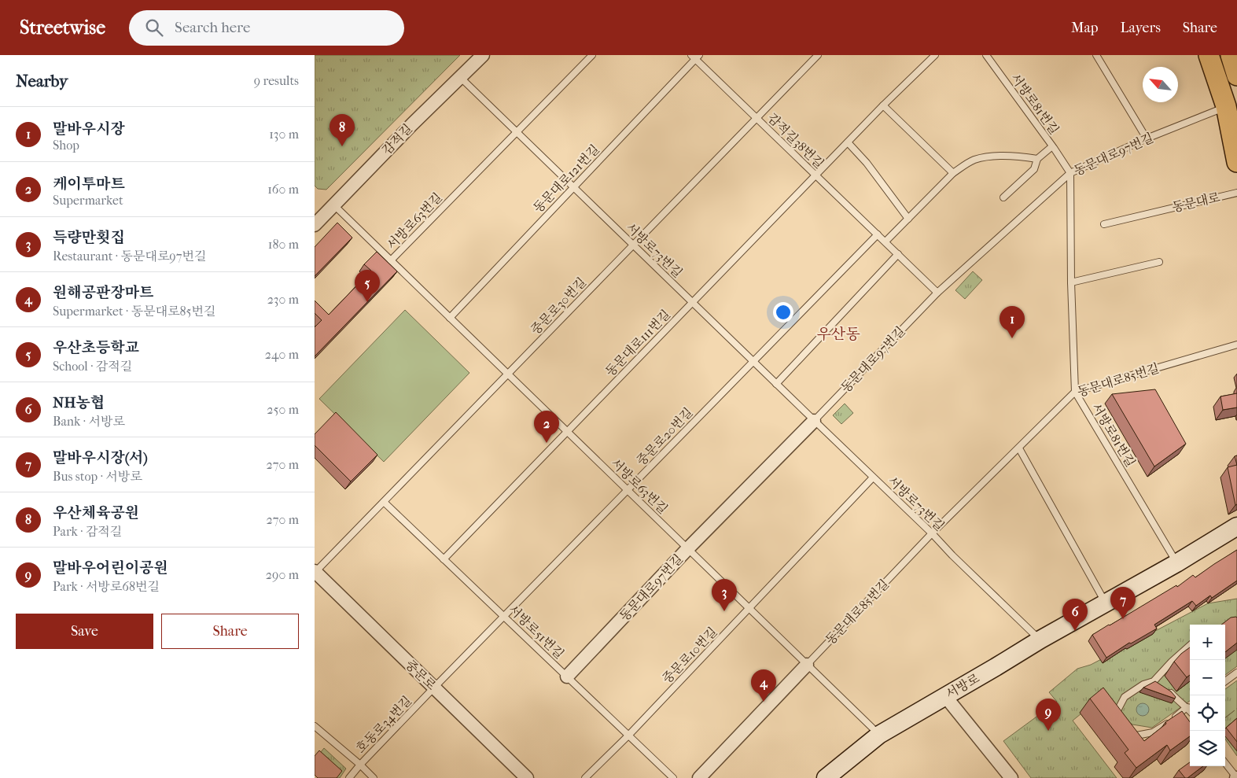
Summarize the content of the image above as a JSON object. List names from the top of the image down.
{
  "streets": {
    "main road": ["서방로"],
    "street": [
      "감적길",
      "동문대로97번길",
      "동문대로85번길",
      "중문로"
    ],
    "lane": [
      "서방로81번길",
      "감적길38번길",
      "동문대로121번길",
      "동문대로",
      "서방로63번길",
      "서방로73번길",
      "중문로30번길",
      "동문대로111번길",
      "중문로20번길",
      "서방로51번길",
      "중문로10번길",
      "호동로34번길"
    ]
  },
  "crossings": [
    ["서방로81번길", "동문대로97번길"],
    ["서방로81번길", "동문대로85번길"],
    ["서방로81번길", "서방로"],
    ["감적길", "서방로63번길"],
    ["감적길", "서방로73번길"],
    ["감적길38번길", "동문대로97번길"],
    ["감적길38번길", "동문대로121번길"],
    ["감적길38번길", "중문로30번길"],
    ["감적길38번길", "동문대로111번길"],
    ["감적길38번길", "중문로20번길"],
    ["동문대로97번길", "서방로63번길"],
    ["동문대로97번길", "서방로73번길"],
    ["동문대로97번길", "서방로51번길"],
    ["동문대로121번길", "서방로63번길"],
    ["동문대로121번길", "서방로73번길"],
    ["서방로63번길", "서방로73번길"],
    ["서방로63번길", "중문로30번길"],
    ["서방로63번길", "동문대로111번길"],
    ["서방로63번길", "동문대로85번길"],
    ["서방로63번길", "중문로20번길"],
    ["서방로63번길", "중문로10번길"],
    ["서방로73번길", "중문로30번길"],
    ["서방로73번길", "동문대로111번길"],
    ["서방로73번길", "동문대로85번길"],
    ["서방로73번길", "중문로20번길"],
    ["서방로73번길", "중문로10번길"],
    ["서방로73번길", "서방로"],
    ["중문로30번길", "서방로51번길"],
    ["중문로30번길", "중문로"],
    ["동문대로111번길", "서방로51번길"],
    ["중문로20번길", "서방로51번길"],
    ["중문로20번길", "중문로"],
    ["중문로20번길", "호동로34번길"],
    ["서방로51번길", "중문로10번길"],
    ["중문로", "호동로34번길"]
  ],
  "districts": ["우산동"],
  "north": "top left",
  "page": {
    "header": "Streetwise",
    "search": "Search here",
    "nav": ["Map", "Layers", "Share"],
    "heading": ["Nearby", "9 results"],
    "list": [
      {
        "mark": "1",
        "name": "말바우시장",
        "note": "Shop",
        "value": "130 m"
      },
      {
        "mark": "2",
        "name": "케이투마트",
        "note": "Supermarket",
        "value": "160 m"
      },
      {
        "mark": "3",
        "name": "득량만횟집",
        "note": "Restaurant · 동문대로97번길",
        "value": "180 m"
      },
      {
        "mark": "4",
        "name": "원해공판장마트",
        "note": "Supermarket · 동문대로85번길",
        "value": "230 m"
      },
      {
        "mark": "5",
        "name": "우산초등학교",
        "note": "School · 감적길",
        "value": "240 m"
      },
      {
        "mark": "6",
        "name": "NH농협",
        "note": "Bank · 서방로",
        "value": "250 m"
      },
      {
        "mark": "7",
        "name": "말바우시장(서)",
        "note": "Bus stop · 서방로",
        "value": "270 m"
      },
      {
        "mark": "8",
        "name": "우산체육공원",
        "note": "Park · 감적길",
        "value": "270 m"
      },
      {
        "mark": "9",
        "name": "말바우어린이공원",
        "note": "Park · 서방로68번길",
        "value": "290 m"
      }
    ],
    "pins": [
      "8",
      "5",
      "1",
      "2",
      "3",
      "7",
      "6",
      "4",
      "9"
    ],
    "buttons": ["Save", "Share"],
    "map_buttons": ["+", "−"]
  }
}
